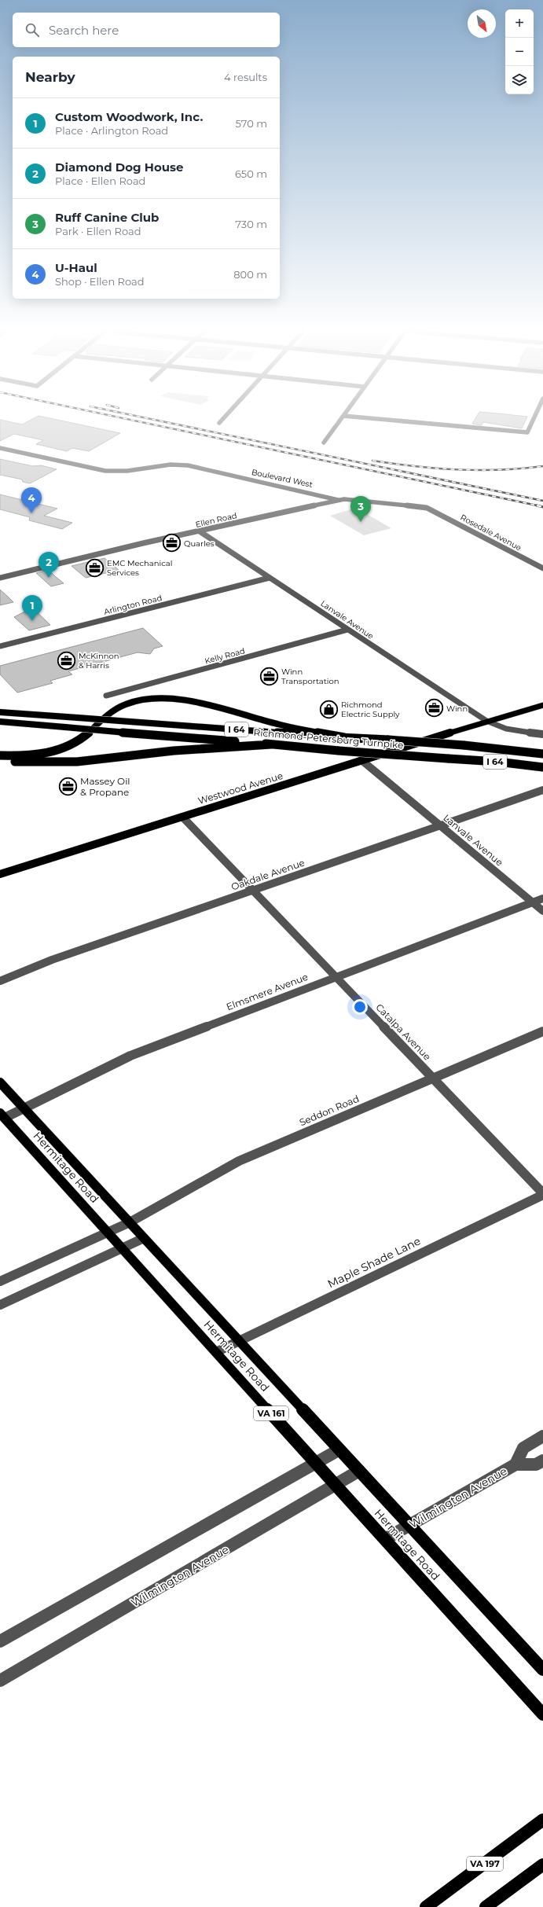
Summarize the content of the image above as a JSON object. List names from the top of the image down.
{
  "streets": {
    "highway": ["I 64", "Richmond-Petersburg Turnpike"],
    "main road": [
      "Westwood Avenue",
      "Hermitage Road",
      "VA 161",
      "VA 197"
    ],
    "street": [
      "Boulevard West",
      "Ellen Road",
      "Rosedale Avenue",
      "Arlington Road",
      "Lanvale Avenue",
      "Kelly Road",
      "Oakdale Avenue",
      "Elmsmere Avenue",
      "Catalpa Avenue",
      "Seddon Road",
      "Maple Shade Lane",
      "Wilmington Avenue"
    ]
  },
  "crossings": [
    ["Boulevard West", "Ellen Road"],
    ["Ellen Road", "Rosedale Avenue"],
    ["Ellen Road", "Lanvale Avenue"],
    ["Arlington Road", "Lanvale Avenue"],
    ["Lanvale Avenue", "Kelly Road"],
    ["Lanvale Avenue", "Westwood Avenue"],
    ["Lanvale Avenue", "Oakdale Avenue"],
    ["Lanvale Avenue", "Elmsmere Avenue"],
    ["Westwood Avenue", "Catalpa Avenue"],
    ["Oakdale Avenue", "Catalpa Avenue"],
    ["Elmsmere Avenue", "Catalpa Avenue"],
    ["Elmsmere Avenue", "Hermitage Road"],
    ["Catalpa Avenue", "Seddon Road"],
    ["Catalpa Avenue", "Maple Shade Lane"],
    ["Seddon Road", "Hermitage Road"],
    ["Hermitage Road", "Maple Shade Lane"],
    ["Hermitage Road", "Wilmington Avenue"]
  ],
  "places": {
    "office": [
      "Quarles",
      "EMC Mechanical Services",
      "McKinnon & Harris",
      "Winn Transportation",
      "Winn",
      "Massey Oil & Propane"
    ],
    "shop": ["Richmond Electric Supply"]
  },
  "north": "bottom right",
  "page": {
    "map_buttons": ["+", "−"],
    "search": "Search here",
    "heading": ["Nearby", "4 results"],
    "list": [
      {
        "mark": "1",
        "name": "Custom Woodwork, Inc.",
        "note": "Place · Arlington Road",
        "value": "570 m"
      },
      {
        "mark": "2",
        "name": "Diamond Dog House",
        "note": "Place · Ellen Road",
        "value": "650 m"
      },
      {
        "mark": "3",
        "name": "Ruff Canine Club",
        "note": "Park · Ellen Road",
        "value": "730 m"
      },
      {
        "mark": "4",
        "name": "U-Haul",
        "note": "Shop · Ellen Road",
        "value": "800 m"
      }
    ],
    "pins": [
      "4",
      "3",
      "2",
      "1"
    ]
  }
}
